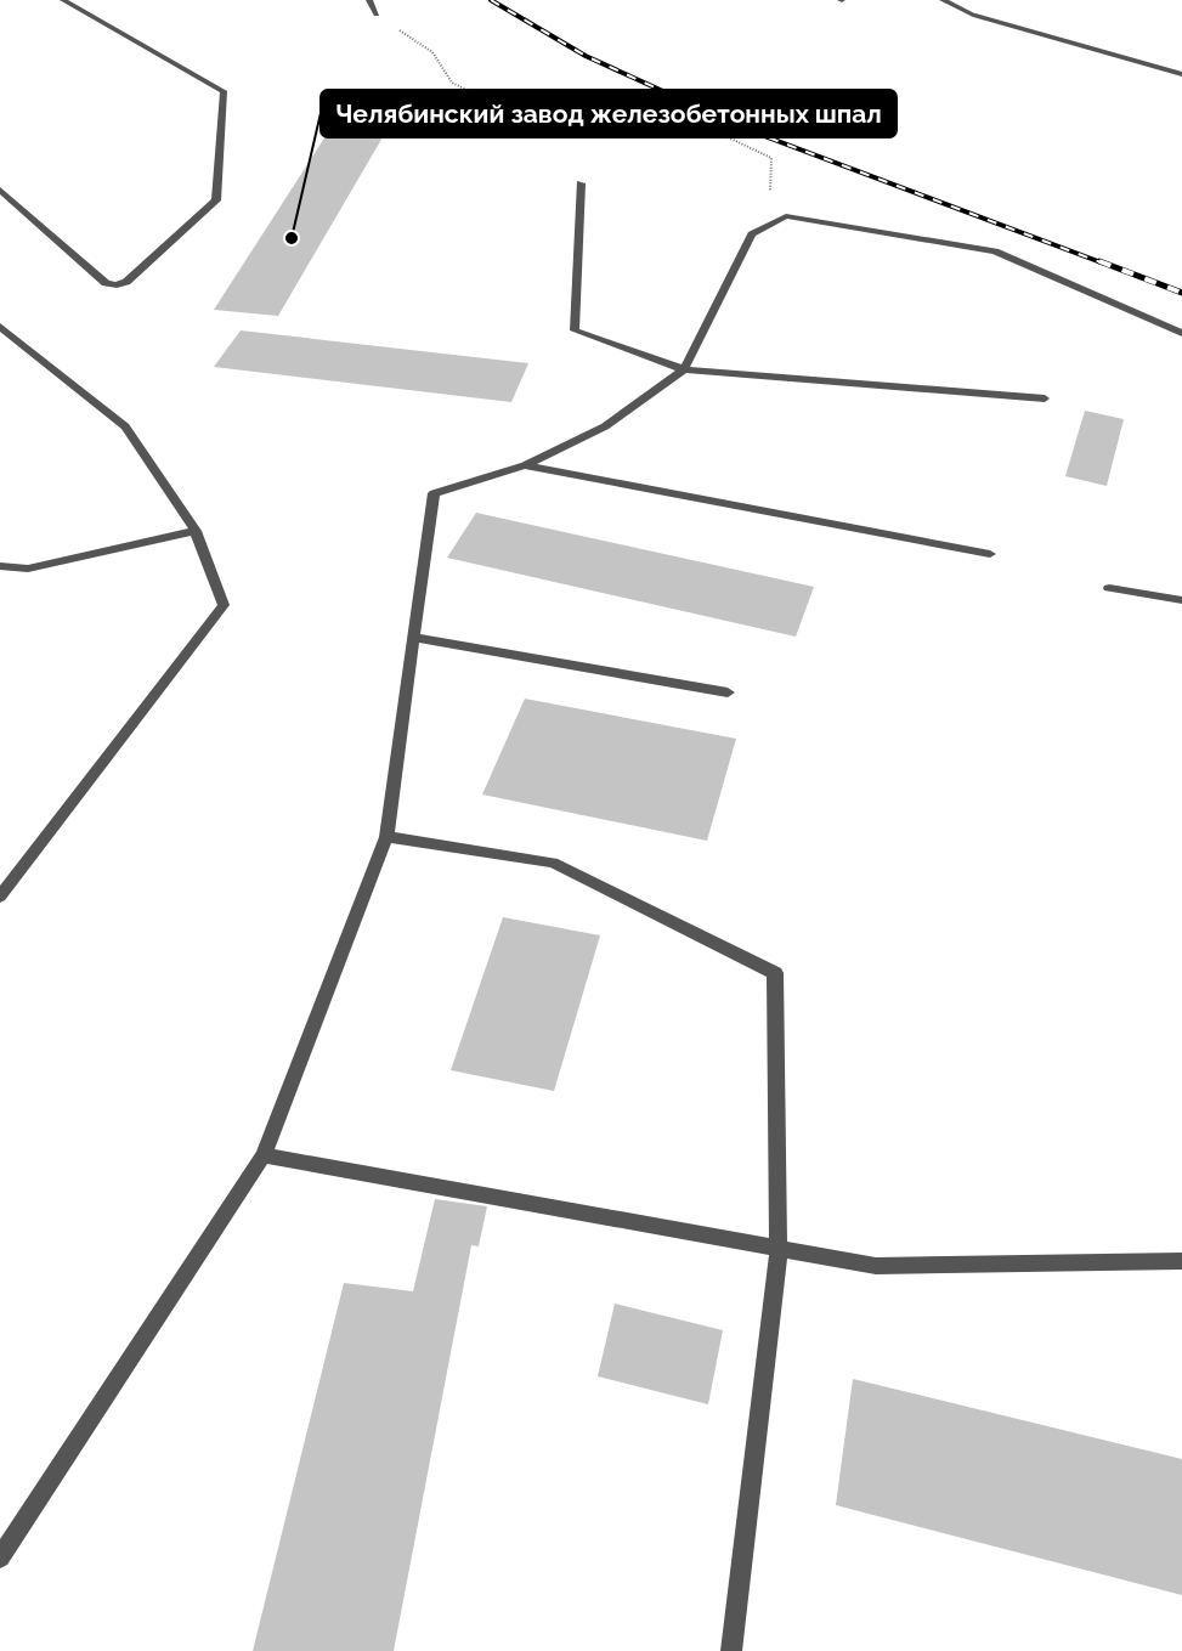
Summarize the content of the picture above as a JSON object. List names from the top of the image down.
{
  "places": ["Челябинский завод железобетонных шпал"]
}
